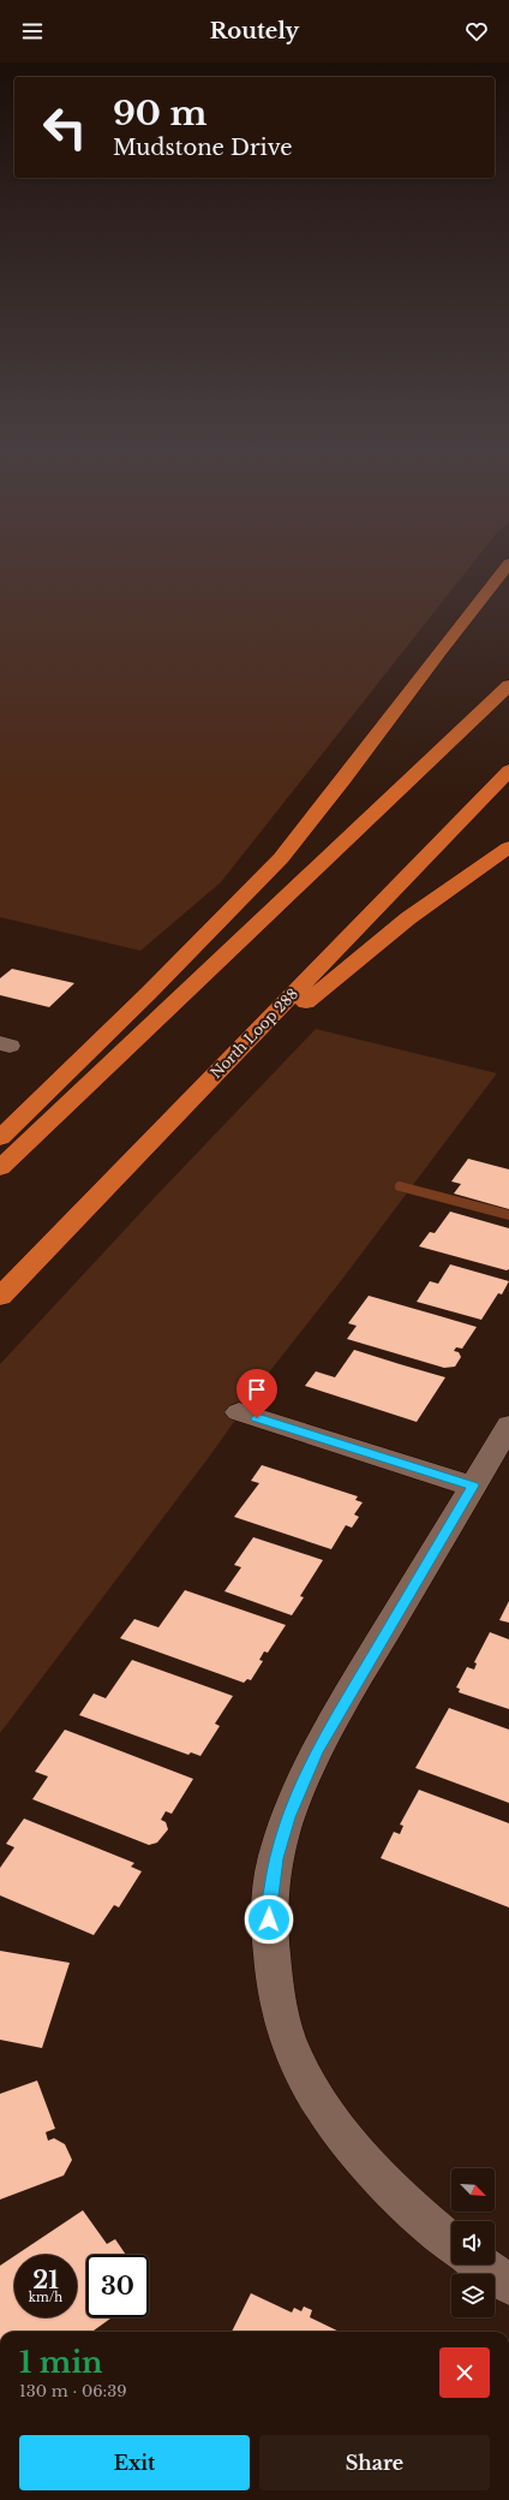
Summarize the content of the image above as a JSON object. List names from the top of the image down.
{
  "streets": {
    "highway": ["North Loop 288"]
  },
  "north": "bottom right",
  "page": {
    "header": "Routely",
    "turn": ["90 m", "Mudstone Drive"],
    "speed": "21 km/h",
    "limit": "30",
    "heading": ["1 min", "130 m · 06:39"],
    "buttons": ["Exit", "Share"]
  }
}
